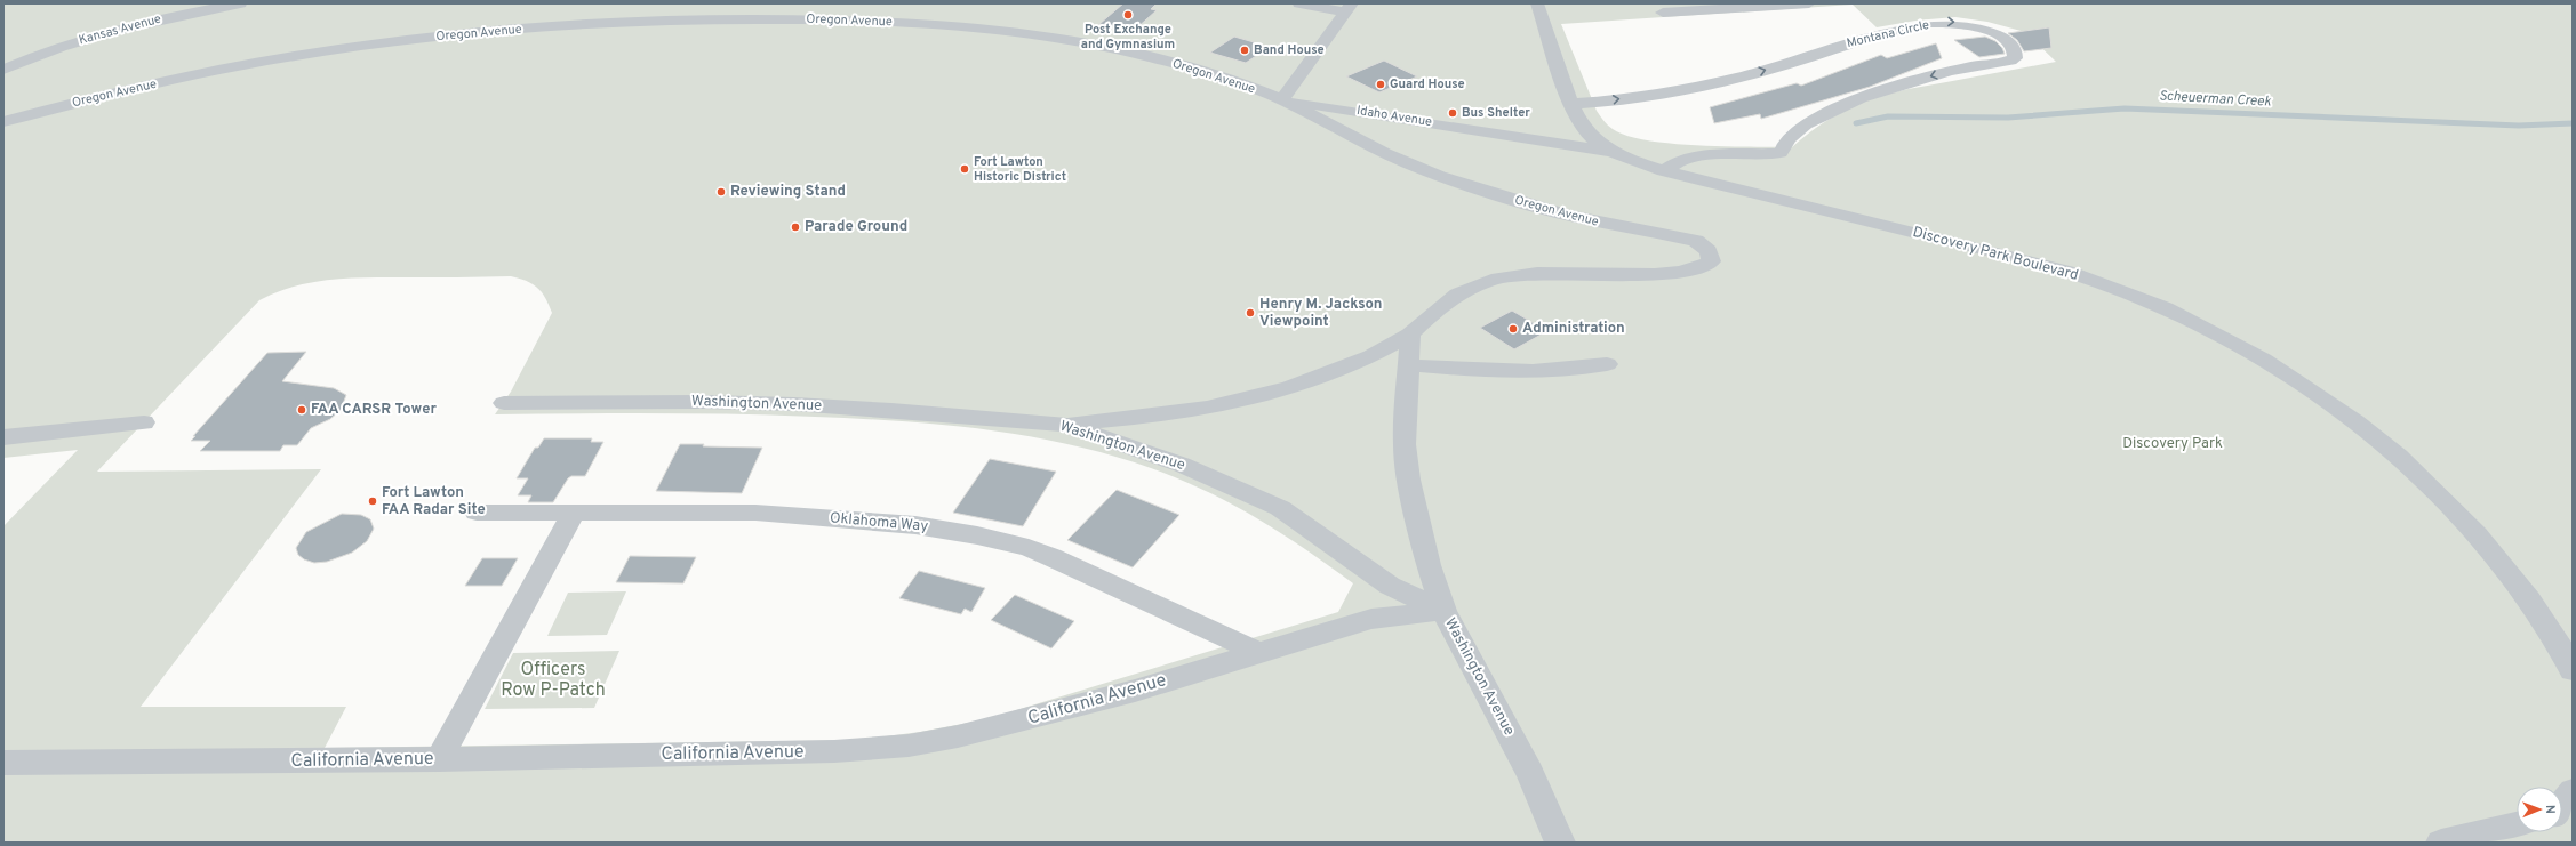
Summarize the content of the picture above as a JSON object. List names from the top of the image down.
{
  "streets": {
    "street": [
      "Oregon Avenue",
      "Kansas Avenue",
      "Montana Circle",
      "Idaho Avenue",
      "Discovery Park Boulevard",
      "Washington Avenue",
      "Oklahoma Way",
      "California Avenue"
    ]
  },
  "crossings": [
    ["Oregon Avenue", "Idaho Avenue"],
    ["Montana Circle", "Discovery Park Boulevard"],
    ["Idaho Avenue", "Discovery Park Boulevard"],
    ["Washington Avenue", "California Avenue"],
    ["Oklahoma Way", "California Avenue"]
  ],
  "water": ["Scheuerman Creek"],
  "parks": ["Discovery Park", "Officers Row P-Patch"],
  "places": [
    "Post Exchange and Gymnasium",
    "Band House",
    "Guard House",
    "Bus Shelter",
    "Fort Lawton Historic District",
    "Reviewing Stand",
    "Parade Ground",
    "Henry M. Jackson Viewpoint",
    "Administration",
    "FAA CARSR Tower",
    "Fort Lawton FAA Radar Site"
  ],
  "north": "right"
}
